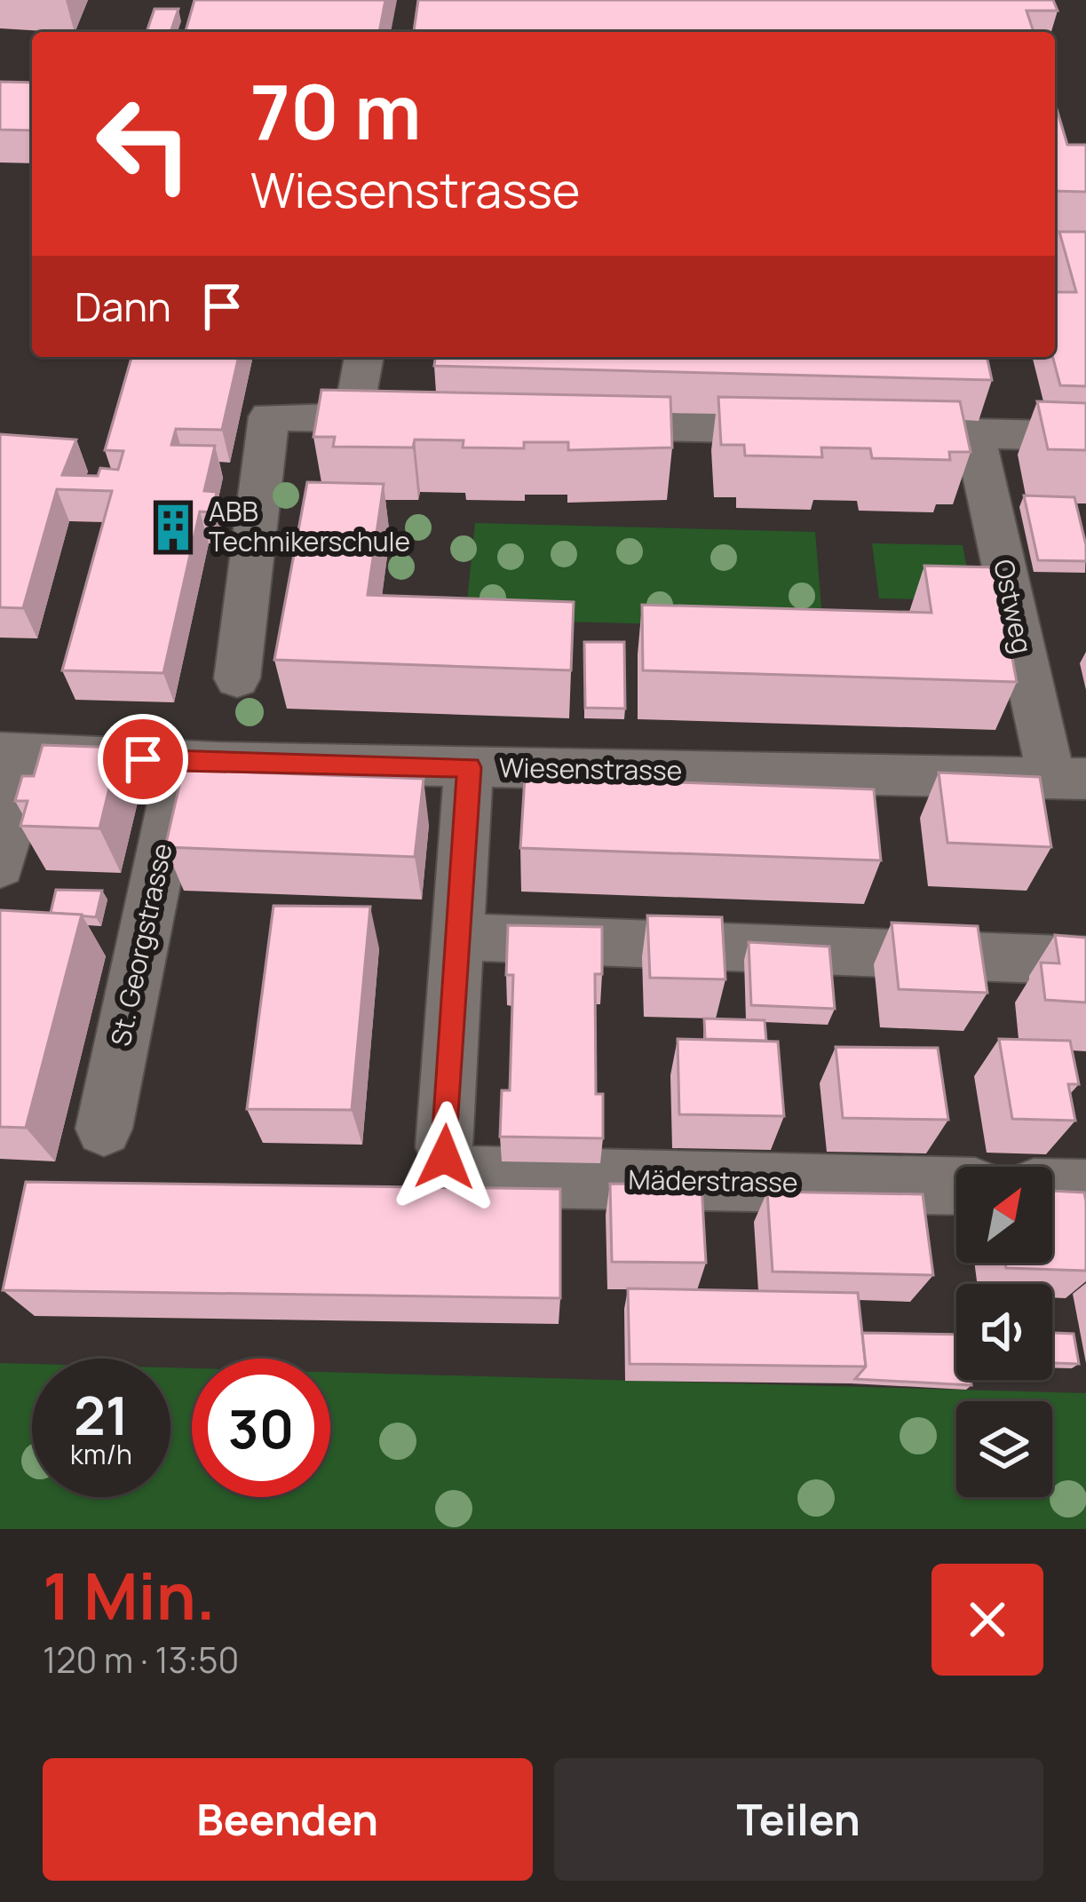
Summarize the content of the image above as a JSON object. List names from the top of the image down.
{
  "streets": {
    "street": [
      "Ostweg",
      "Wiesenstrasse",
      "St. Georgstrasse",
      "Mäderstrasse"
    ]
  },
  "crossings": [
    ["Ostweg", "Wiesenstrasse"],
    ["Wiesenstrasse", "St. Georgstrasse"]
  ],
  "places": {
    "building": ["ABB Technikerschule"]
  },
  "north": "top right",
  "page": {
    "turn": ["70 m", "Wiesenstrasse"],
    "then": "Dann",
    "speed": "21 km/h",
    "limit": "30",
    "heading": ["1 Min.", "120 m · 13:50"],
    "buttons": ["Beenden", "Teilen"]
  }
}
